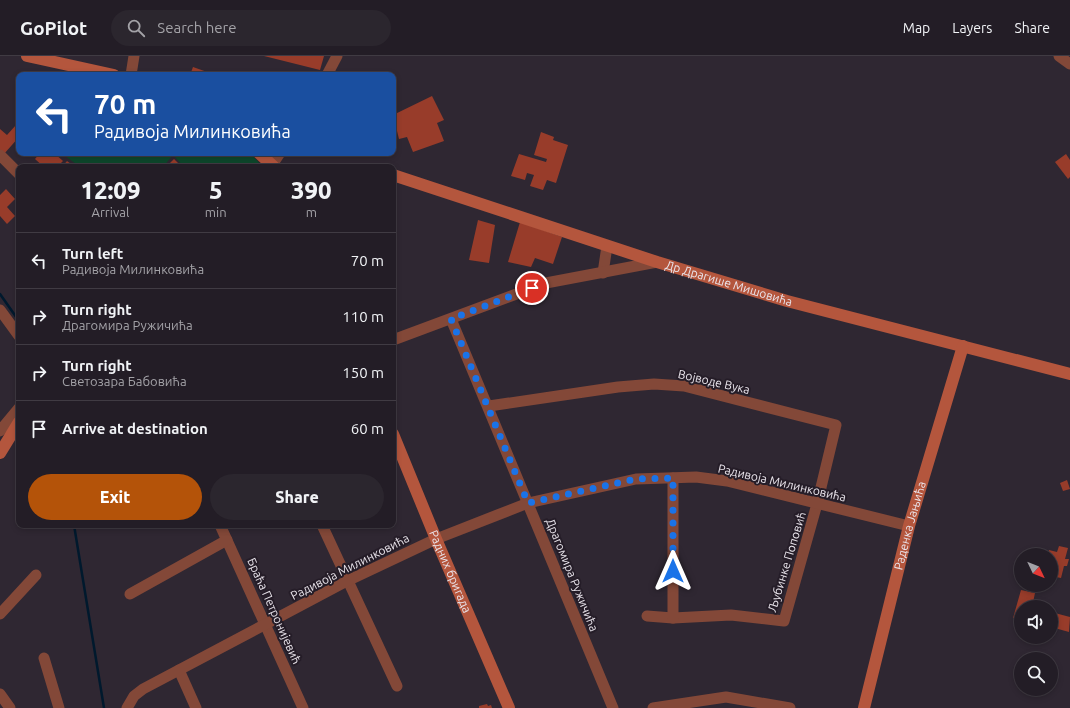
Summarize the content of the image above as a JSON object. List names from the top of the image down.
{
  "streets": {
    "street": [
      "Др Драгише Мишовића",
      "Војводе Вука",
      "Радивоја Милинковића",
      "Раденка Јањића",
      "Љубинке Поповић",
      "Радних бригада",
      "Драгомира Ружичића",
      "Браћа Петронијевић"
    ]
  },
  "crossings": [
    ["Др Драгише Мишовића", "Раденка Јањића"],
    ["Војводе Вука", "Љубинке Поповић"],
    ["Војводе Вука", "Драгомира Ружичића"],
    ["Радивоја Милинковића", "Раденка Јањића"],
    ["Радивоја Милинковића", "Љубинке Поповић"],
    ["Радивоја Милинковића", "Радних бригада"],
    ["Радивоја Милинковића", "Драгомира Ружичића"],
    ["Радивоја Милинковића", "Браћа Петронијевић"]
  ],
  "north": "bottom right",
  "page": {
    "header": "GoPilot",
    "search": "Search here",
    "nav": ["Map", "Layers", "Share"],
    "turn": ["70 m", "Радивоја Милинковића"],
    "eta": [
      "12:09",
      "Arrival",
      "5",
      "min",
      "390",
      "m"
    ],
    "list": [
      {
        "name": "Turn left",
        "note": "Радивоја Милинковића",
        "value": "70 m"
      },
      {
        "name": "Turn right",
        "note": "Драгомира Ружичића",
        "value": "110 m"
      },
      {
        "name": "Turn right",
        "note": "Светозара Бабовића",
        "value": "150 m"
      },
      {
        "name": "Arrive at destination",
        "value": "60 m"
      }
    ],
    "buttons": ["Exit", "Share"]
  }
}
